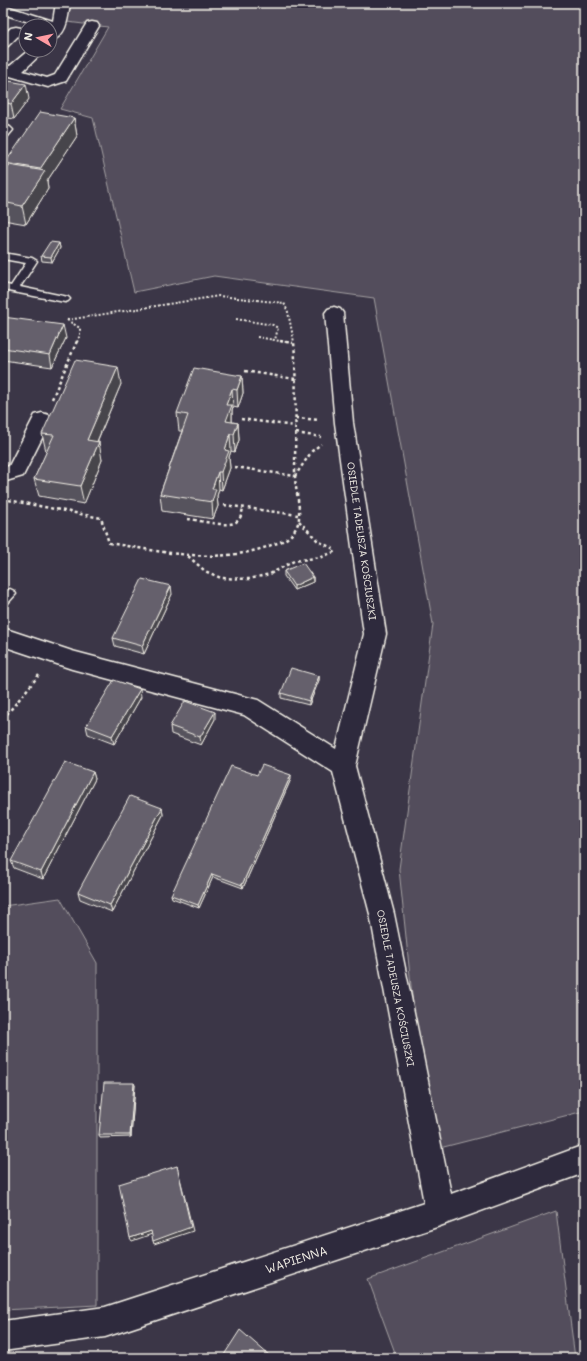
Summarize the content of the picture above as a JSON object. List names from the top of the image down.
{
  "streets": {
    "street": ["OSIEDLE TADEUSZA KOŚCIUSZKI", "WAPIENNA"]
  },
  "crossings": [
    ["OSIEDLE TADEUSZA KOŚCIUSZKI", "WAPIENNA"]
  ],
  "north": "left"
}
